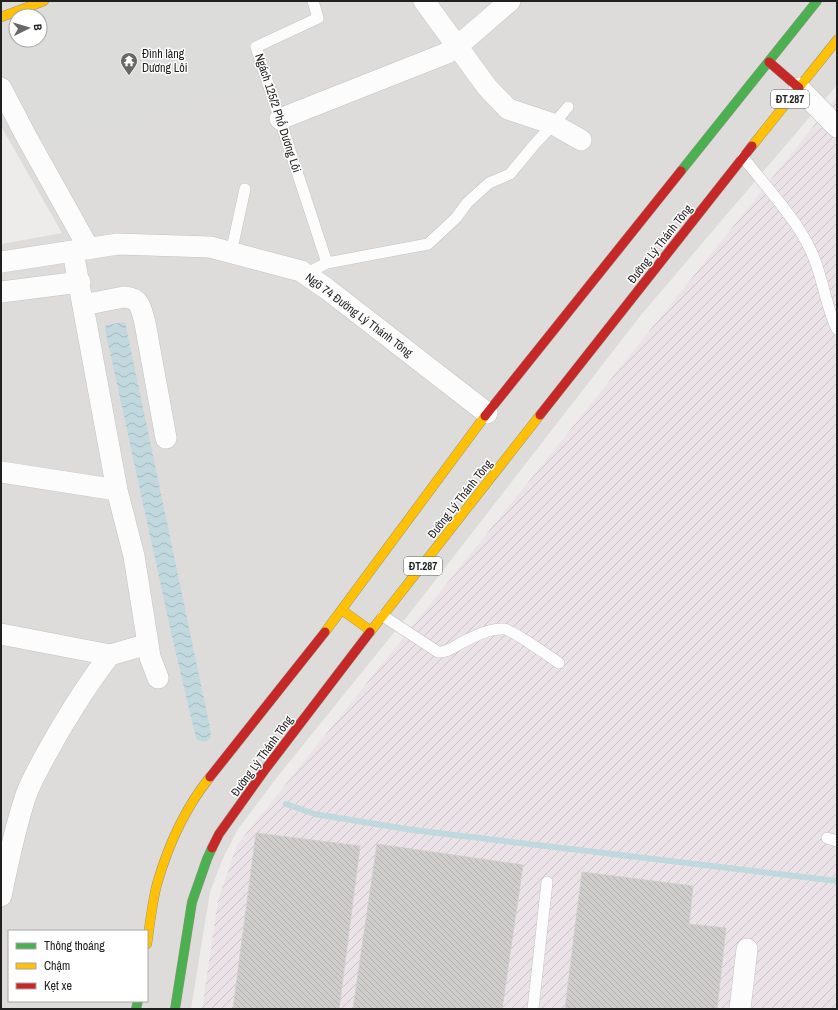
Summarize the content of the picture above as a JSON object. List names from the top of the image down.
{
  "streets": {
    "main road": ["ĐT.287", "Đường Lý Thánh Tông"],
    "street": ["Ngõ 74 Đường Lý Thánh Tông"],
    "lane": ["Ngách 125/2 Phố Dương Lôi"]
  },
  "places": {
    "temple": ["Đình làng Dương Lôi"]
  },
  "legend": ["Thông thoáng", "Chậm", "Kẹt xe"],
  "north": "right"
}
